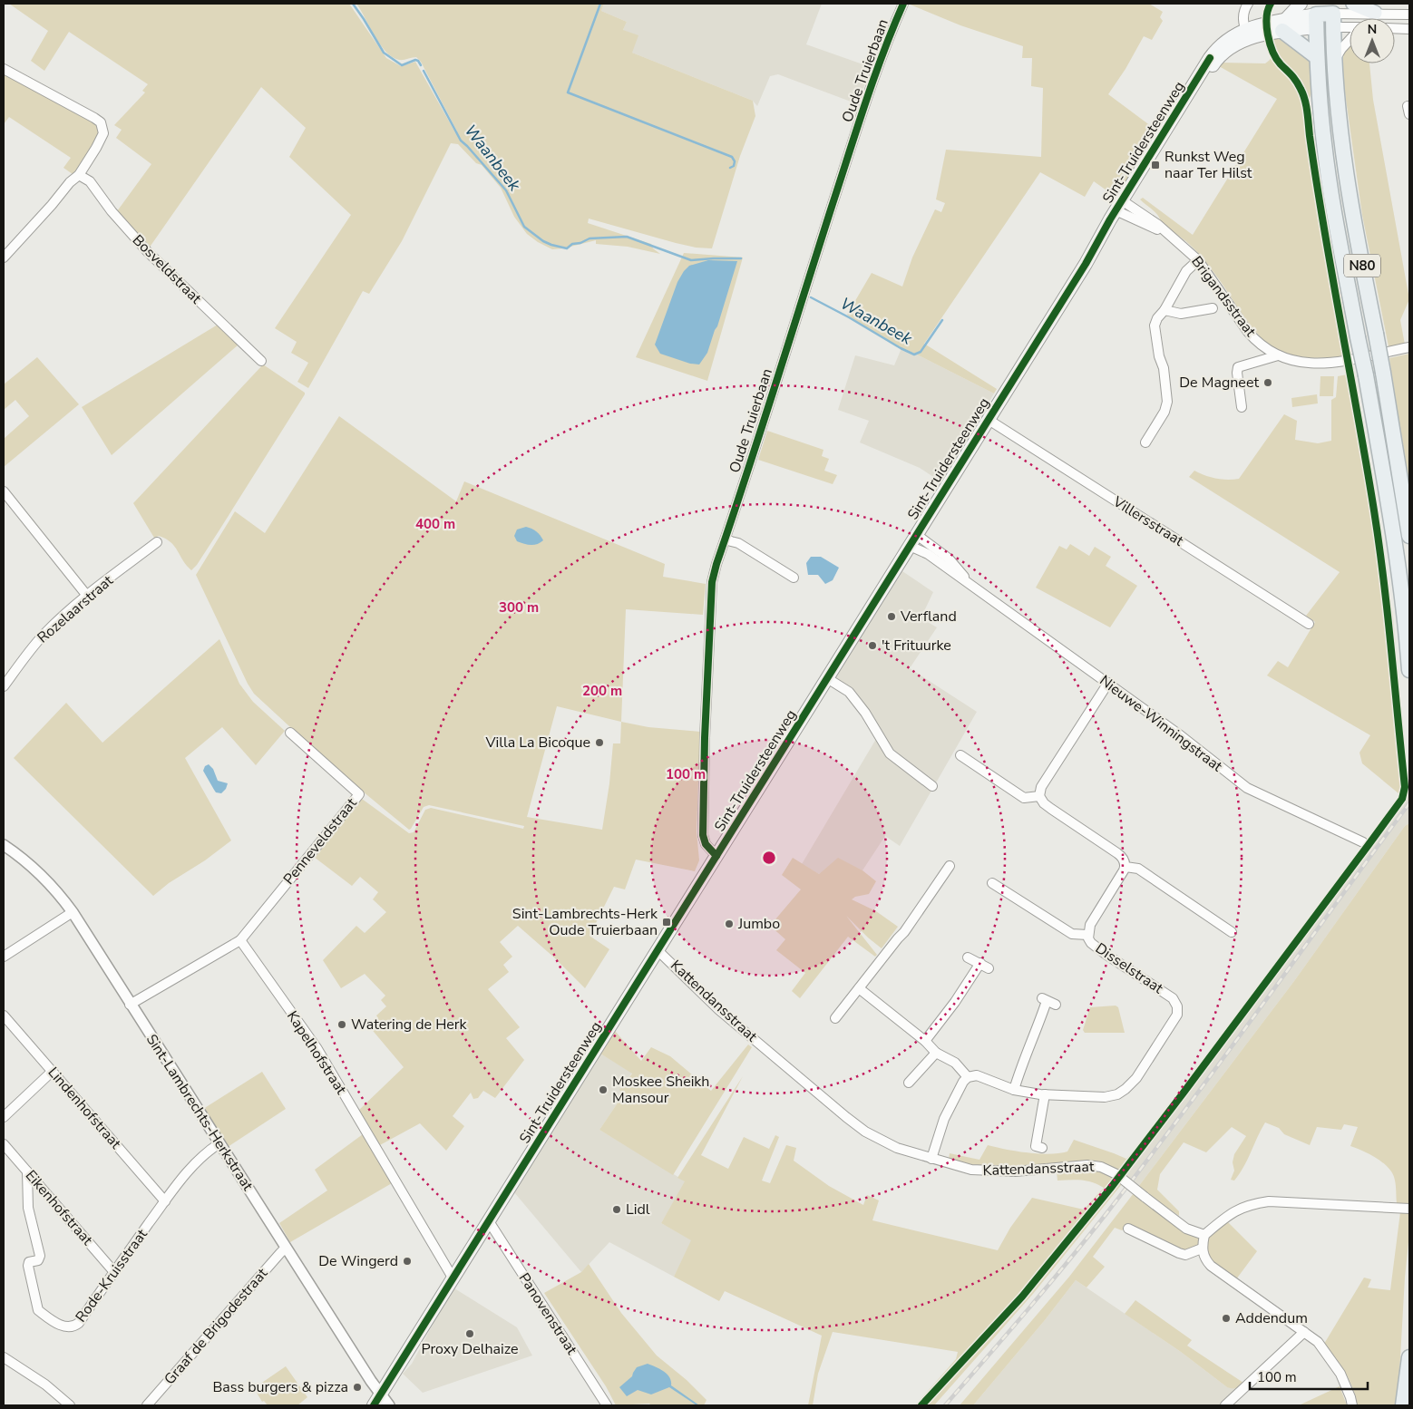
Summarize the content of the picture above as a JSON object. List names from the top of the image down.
{
  "streets": {
    "highway": ["Sint-Truidersteenweg", "N80"],
    "street": [
      "Oude Truierbaan",
      "Bosveldstraat",
      "Brigandsstraat",
      "Villersstraat",
      "Rozelaarstraat",
      "Nieuwe-Winningstraat",
      "Penneveldstraat",
      "Disselstraat",
      "Kattendansstraat",
      "Kapelhofstraat",
      "Lindenhofstraat",
      "Sint-Lambrechts-Herkstraat",
      "Eikenhofstraat",
      "Rode-Kruisstraat",
      "Panovenstraat",
      "Graaf de Brigodestraat"
    ]
  },
  "crossings": [
    ["Oude Truierbaan", "Sint-Truidersteenweg"],
    ["Sint-Truidersteenweg", "N80"],
    ["Sint-Truidersteenweg", "Brigandsstraat"],
    ["Sint-Truidersteenweg", "Villersstraat"],
    ["Sint-Truidersteenweg", "Nieuwe-Winningstraat"],
    ["Sint-Truidersteenweg", "Kattendansstraat"],
    ["Sint-Truidersteenweg", "Kapelhofstraat"],
    ["Sint-Truidersteenweg", "Sint-Lambrechts-Herkstraat"],
    ["Sint-Truidersteenweg", "Panovenstraat"],
    ["Penneveldstraat", "Kapelhofstraat"],
    ["Lindenhofstraat", "Rode-Kruisstraat"],
    ["Sint-Lambrechts-Herkstraat", "Rode-Kruisstraat"],
    ["Sint-Lambrechts-Herkstraat", "Graaf de Brigodestraat"],
    ["Eikenhofstraat", "Rode-Kruisstraat"]
  ],
  "water": ["Waanbeek"],
  "places": {
    "transit": ["Runkst Weg naar Ter Hilst", "Sint-Lambrechts-Herk Oude Truierbaan"],
    "other": [
      "De Magneet",
      "Verfland",
      "'t Frituurke",
      "Villa La Bicoque",
      "Jumbo",
      "Watering de Herk",
      "Moskee Sheikh Mansour",
      "Lidl",
      "De Wingerd",
      "Addendum",
      "Proxy Delhaize",
      "Bass burgers & pizza"
    ]
  },
  "scale_bar": "100 m",
  "north": "top",
  "rings": [
    "400 m",
    "300 m",
    "200 m",
    "100 m"
  ]
}
